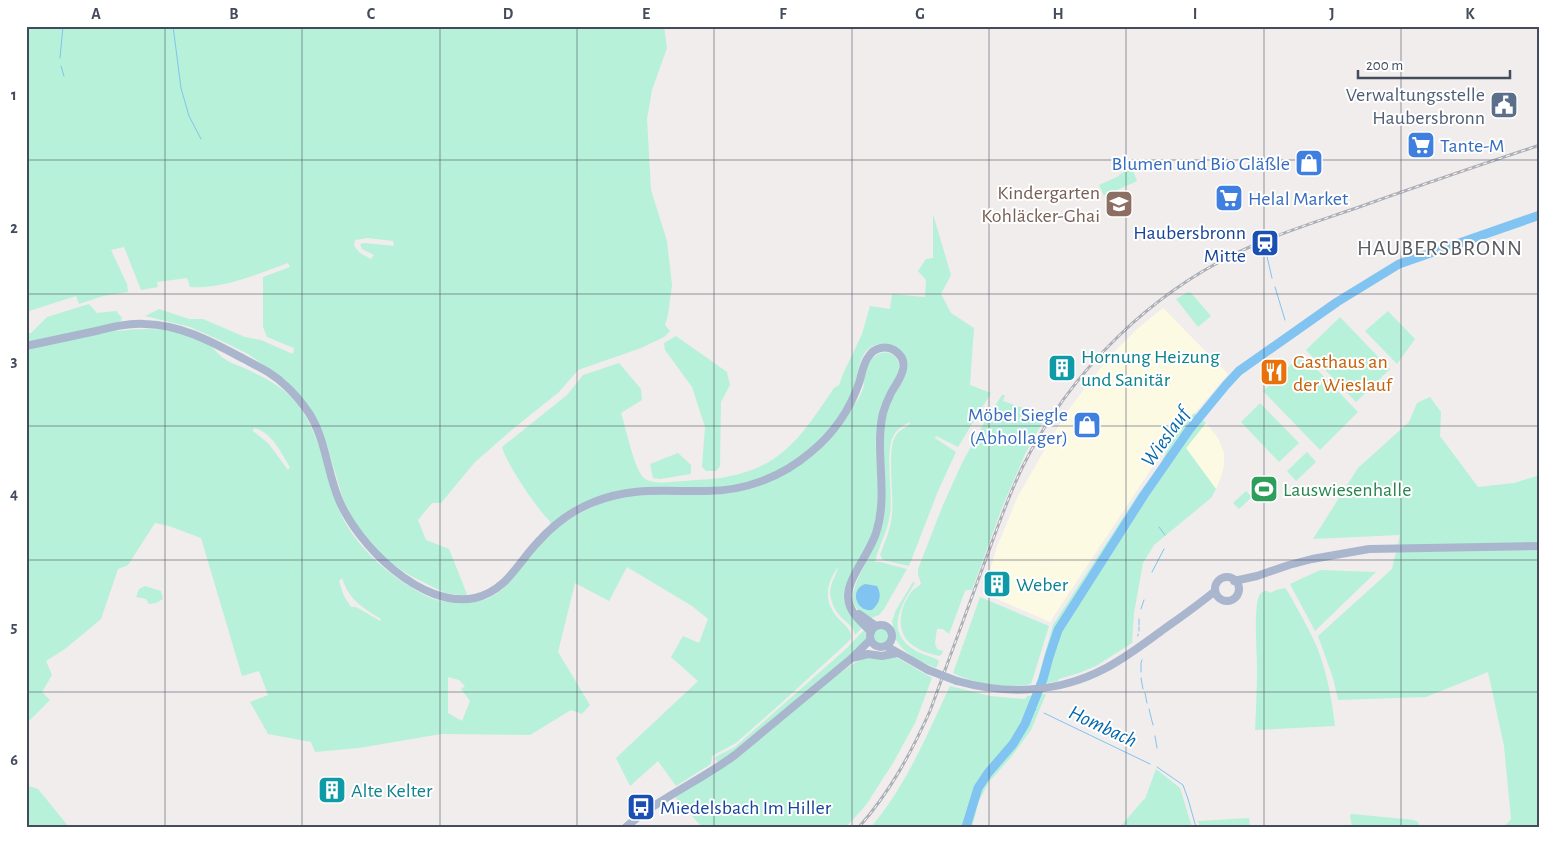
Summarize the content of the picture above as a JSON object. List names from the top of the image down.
{
  "districts": ["HAUBERSBRONN"],
  "water": ["Wieslauf", "Hombach"],
  "places": {
    "public building": ["Verwaltungsstelle Haubersbronn"],
    "supermarket": ["Tante-M", "Helal Market"],
    "shop": ["Blumen und Bio Gläßle", "Möbel Siegle (Abhollager)"],
    "school or university": ["Kindergarten Kohläcker-Ghai"],
    "station": ["Haubersbronn Mitte"],
    "building": ["Hornung Heizung und Sanitär", "Weber", "Alte Kelter"],
    "restaurant": ["Gasthaus an der Wieslauf"],
    "sports": ["Lauswiesenhalle"],
    "bus stop": ["Miedelsbach Im Hiller"]
  },
  "scale_bar": "200 m",
  "grid": {
    "columns": [
      "A",
      "B",
      "C",
      "D",
      "E",
      "F",
      "G",
      "H",
      "I",
      "J",
      "K"
    ],
    "rows": [
      "1",
      "2",
      "3",
      "4",
      "5",
      "6"
    ]
  }
}
